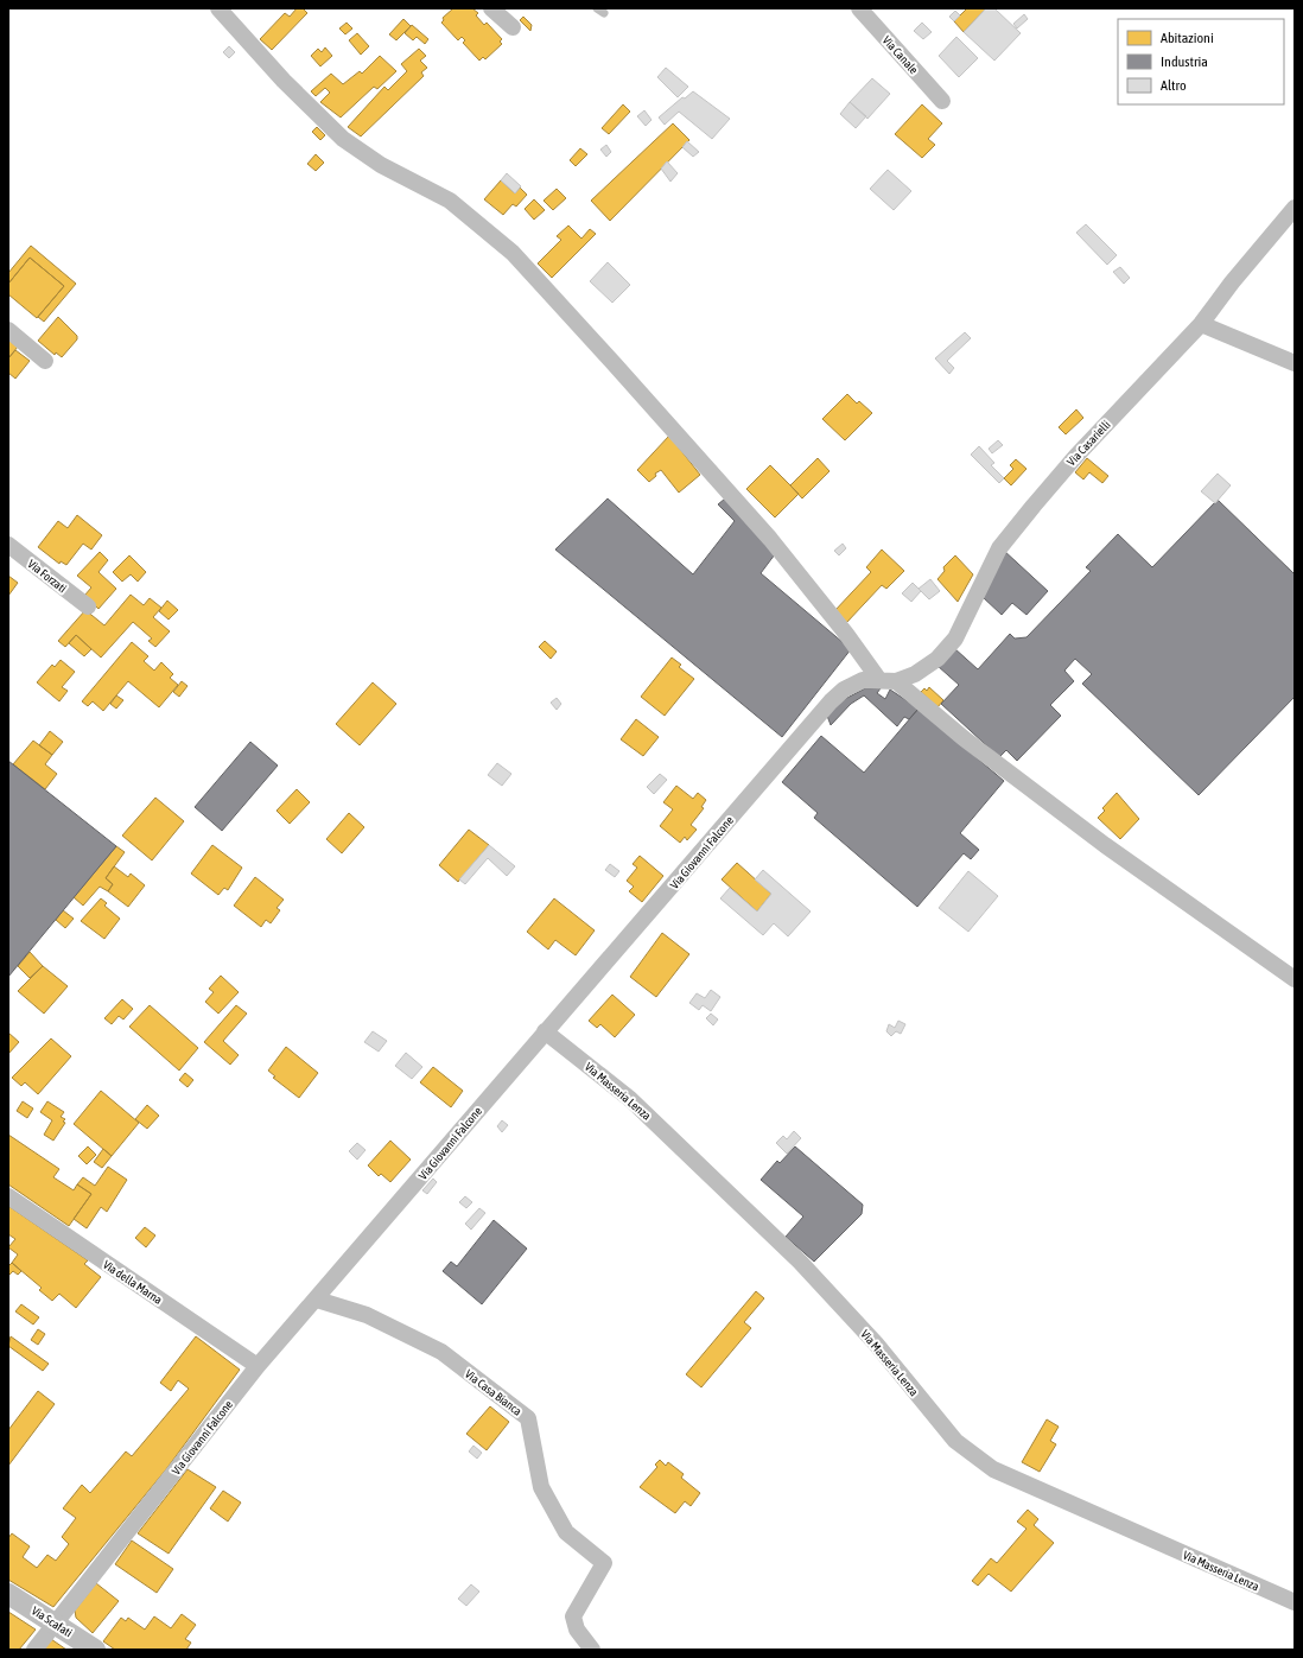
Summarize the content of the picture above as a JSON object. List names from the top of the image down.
{
  "streets": {
    "street": [
      "Via Canale",
      "Via Casarielli",
      "Via Forzati",
      "Via Giovanni Falcone",
      "Via Masseria Lenza",
      "Via della Marna",
      "Via Casa Bianca",
      "Via Scafati"
    ]
  },
  "crossings": [
    ["Via Casarielli", "Via Giovanni Falcone"],
    ["Via Giovanni Falcone", "Via Masseria Lenza"],
    ["Via Giovanni Falcone", "Via della Marna"],
    ["Via Giovanni Falcone", "Via Casa Bianca"],
    ["Via Giovanni Falcone", "Via Scafati"]
  ],
  "legend": ["Abitazioni", "Industria", "Altro"]
}
